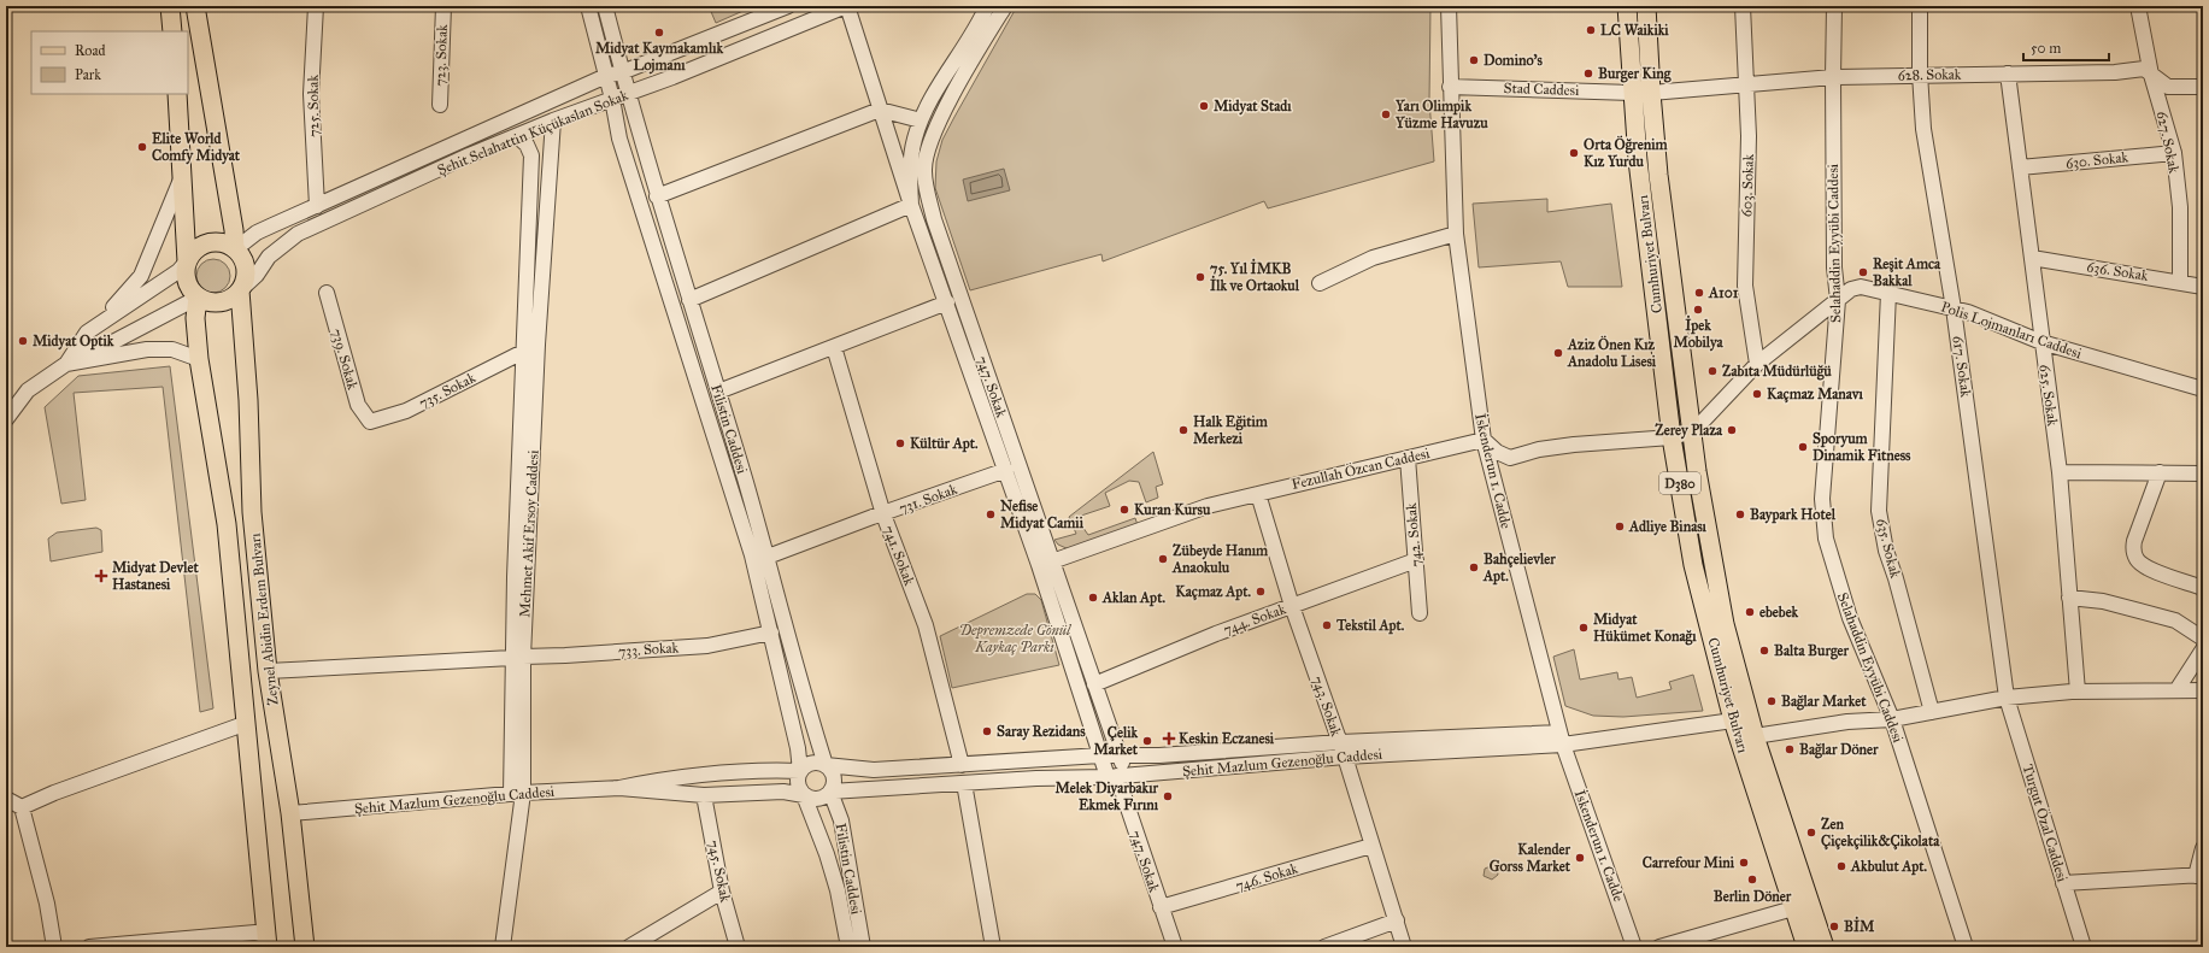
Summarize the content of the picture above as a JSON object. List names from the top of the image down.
{
  "streets": {
    "main road": ["Cumhuriyet Bulvarı", "D380", "Zeynel Abidin Erdem Bulvarı"],
    "street": [
      "723. Sokak",
      "628. Sokak",
      "Stad Caddesi",
      "725. Sokak",
      "Şehit Selahattin Küçükaslan Sokak",
      "627. Sokak",
      "630. Sokak",
      "603. Sokak",
      "Selahaddin Eyyübi Caddesi",
      "636. Sokak",
      "Polis Lojmanları Caddesi",
      "739. Sokak",
      "617. Sokak",
      "747. Sokak",
      "735. Sokak",
      "625. Sokak",
      "Filistin Caddesi",
      "Fezullah Özcan Caddesi",
      "İskenderun 1. Cadde",
      "731. Sokak",
      "Mehmet Akif Ersoy Caddesi",
      "742. Sokak",
      "635. Sokak",
      "741. Sokak",
      "744. Sokak",
      "733. Sokak",
      "743. Sokak",
      "Şehit Mazlum Gezenoğlu Caddesi",
      "Turgut Özal Caddesi",
      "745. Sokak",
      "746. Sokak"
    ]
  },
  "crossings": [
    ["628. Sokak", "627. Sokak"],
    ["628. Sokak", "603. Sokak"],
    ["628. Sokak", "Selahaddin Eyyübi Caddesi"],
    ["628. Sokak", "Cumhuriyet Bulvarı"],
    ["628. Sokak", "617. Sokak"],
    ["628. Sokak", "625. Sokak"],
    ["Stad Caddesi", "Cumhuriyet Bulvarı"],
    ["Stad Caddesi", "İskenderun 1. Cadde"],
    ["725. Sokak", "Şehit Selahattin Küçükaslan Sokak"],
    ["Şehit Selahattin Küçükaslan Sokak", "Filistin Caddesi"],
    ["Şehit Selahattin Küçükaslan Sokak", "Mehmet Akif Ersoy Caddesi"],
    ["Şehit Selahattin Küçükaslan Sokak", "Zeynel Abidin Erdem Bulvarı"],
    ["627. Sokak", "630. Sokak"],
    ["627. Sokak", "636. Sokak"],
    ["630. Sokak", "625. Sokak"],
    ["603. Sokak", "Polis Lojmanları Caddesi"],
    ["Selahaddin Eyyübi Caddesi", "Polis Lojmanları Caddesi"],
    ["Cumhuriyet Bulvarı", "Polis Lojmanları Caddesi"],
    ["Cumhuriyet Bulvarı", "Şehit Mazlum Gezenoğlu Caddesi"],
    ["636. Sokak", "625. Sokak"],
    ["Polis Lojmanları Caddesi", "617. Sokak"],
    ["Polis Lojmanları Caddesi", "625. Sokak"],
    ["Polis Lojmanları Caddesi", "635. Sokak"],
    ["739. Sokak", "735. Sokak"],
    ["617. Sokak", "Turgut Özal Caddesi"],
    ["747. Sokak", "Fezullah Özcan Caddesi"],
    ["747. Sokak", "744. Sokak"],
    ["747. Sokak", "Şehit Mazlum Gezenoğlu Caddesi"],
    ["747. Sokak", "746. Sokak"],
    ["Filistin Caddesi", "731. Sokak"],
    ["Filistin Caddesi", "733. Sokak"],
    ["Filistin Caddesi", "Şehit Mazlum Gezenoğlu Caddesi"],
    ["Fezullah Özcan Caddesi", "İskenderun 1. Cadde"],
    ["Fezullah Özcan Caddesi", "742. Sokak"],
    ["Fezullah Özcan Caddesi", "743. Sokak"],
    ["İskenderun 1. Cadde", "Şehit Mazlum Gezenoğlu Caddesi"],
    ["731. Sokak", "741. Sokak"],
    ["Mehmet Akif Ersoy Caddesi", "733. Sokak"],
    ["742. Sokak", "744. Sokak"],
    ["741. Sokak", "Şehit Mazlum Gezenoğlu Caddesi"],
    ["Zeynel Abidin Erdem Bulvarı", "733. Sokak"],
    ["Zeynel Abidin Erdem Bulvarı", "Şehit Mazlum Gezenoğlu Caddesi"],
    ["744. Sokak", "743. Sokak"],
    ["743. Sokak", "Şehit Mazlum Gezenoğlu Caddesi"],
    ["743. Sokak", "746. Sokak"],
    ["Şehit Mazlum Gezenoğlu Caddesi", "745. Sokak"]
  ],
  "parks": ["Depremzede Gönül Kaykaç Parkı"],
  "places": {
    "other": [
      "LC Waikiki",
      "Midyat Kaymakamlık Lojmanı",
      "Domino's",
      "Burger King",
      "Midyat Stadı",
      "Yarı Olimpik Yüzme Havuzu",
      "Elite World Comfy Midyat",
      "Orta Öğrenim Kız Yurdu",
      "Reşit Amca Bakkal",
      "75. Yıl İMKB İlk ve Ortaokul",
      "A101",
      "İpek Mobilya",
      "Midyat Optik",
      "Aziz Önen Kız Anadolu Lisesi",
      "Zabıta Müdürlüğü",
      "Kaçmaz Manavı",
      "Halk Eğitim Merkezi",
      "Zerey Plaza",
      "Kültür Apt.",
      "Sporyum Dinamik Fitness",
      "Kuran Kursu",
      "Nefise Midyat Camii",
      "Baypark Hotel",
      "Adliye Binası",
      "Zübeyde Hanım Anaokulu",
      "Bahçelievler Apt.",
      "Kaçmaz Apt.",
      "Aklan Apt.",
      "ebebek",
      "Tekstil Apt.",
      "Midyat Hükümet Konağı",
      "Balta Burger",
      "Bağlar Market",
      "Saray Rezidans",
      "Çelik Market",
      "Bağlar Döner",
      "Melek Diyarbakır Ekmek Fırını",
      "Zen Çiçekçilik&Çikolata",
      "Kalender Gorss Market",
      "Carrefour Mini",
      "Akbulut Apt.",
      "Berlin Döner",
      "BİM"
    ],
    "health": ["Midyat Devlet Hastanesi", "Keskin Eczanesi"]
  },
  "legend": ["Road", "Park"],
  "scale_bar": "50 m"
}
